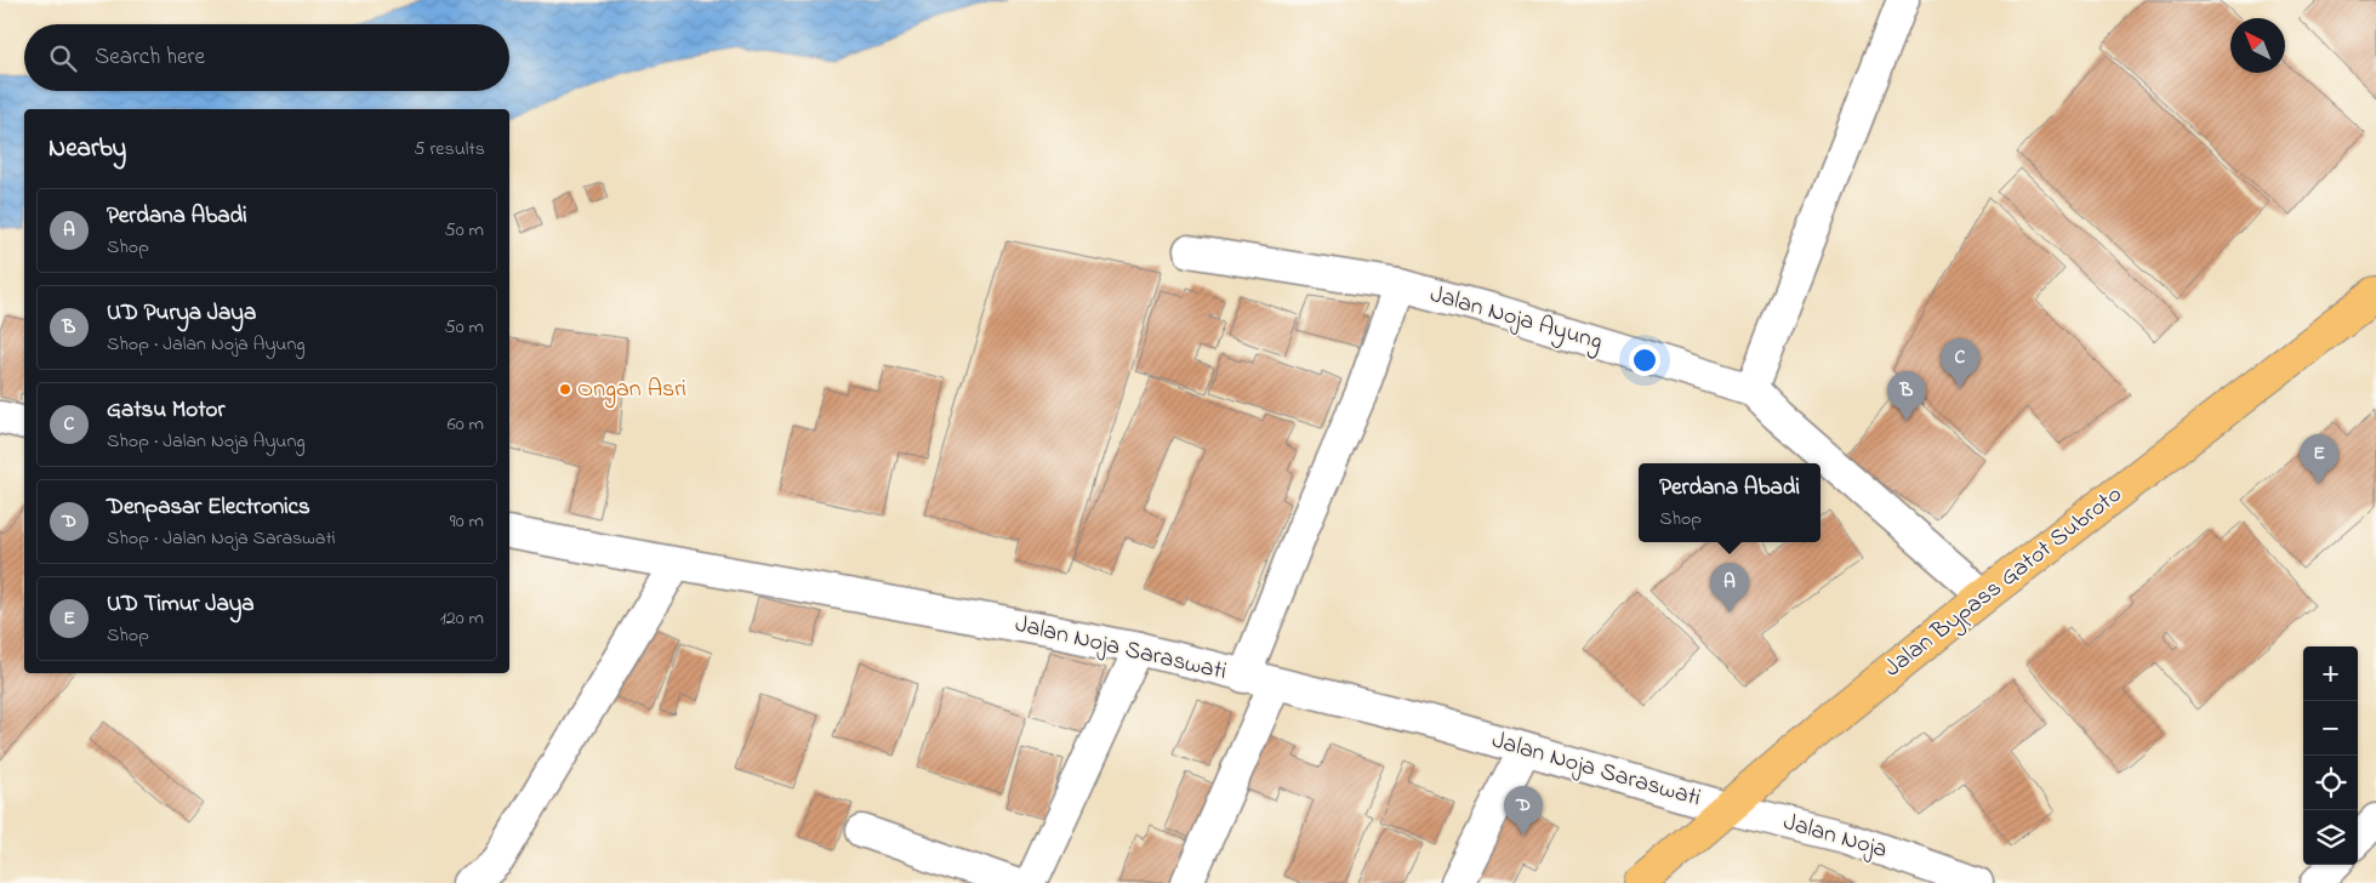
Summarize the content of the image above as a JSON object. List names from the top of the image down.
{
  "streets": {
    "highway": ["Jalan Bypass Gatot Subroto"],
    "street": ["Jalan Noja Ayung", "Jalan Noja Saraswati", "Jalan Noja"]
  },
  "crossings": [
    ["Jalan Noja Ayung", "Jalan Bypass Gatot Subroto"],
    ["Jalan Noja Ayung", "Jalan Noja Saraswati"],
    ["Jalan Bypass Gatot Subroto", "Jalan Noja Saraswati"],
    ["Jalan Bypass Gatot Subroto", "Jalan Noja"],
    ["Jalan Noja Saraswati", "Jalan Noja"]
  ],
  "places": ["Ongan Asri"],
  "north": "top left",
  "page": {
    "search": "Search here",
    "heading": ["Nearby", "5 results"],
    "list": [
      {
        "mark": "A",
        "name": "Perdana Abadi",
        "note": "Shop",
        "value": "50 m"
      },
      {
        "mark": "B",
        "name": "UD Purya Jaya",
        "note": "Shop · Jalan Noja Ayung",
        "value": "50 m"
      },
      {
        "mark": "C",
        "name": "Gatsu Motor",
        "note": "Shop · Jalan Noja Ayung",
        "value": "60 m"
      },
      {
        "mark": "D",
        "name": "Denpasar Electronics",
        "note": "Shop · Jalan Noja Saraswati",
        "value": "90 m"
      },
      {
        "mark": "E",
        "name": "UD Timur Jaya",
        "note": "Shop",
        "value": "120 m"
      }
    ],
    "pins": [
      "C",
      "B",
      "E",
      "A",
      "D"
    ],
    "popup": ["Perdana Abadi", "Shop"],
    "map_buttons": ["+", "−"]
  }
}
